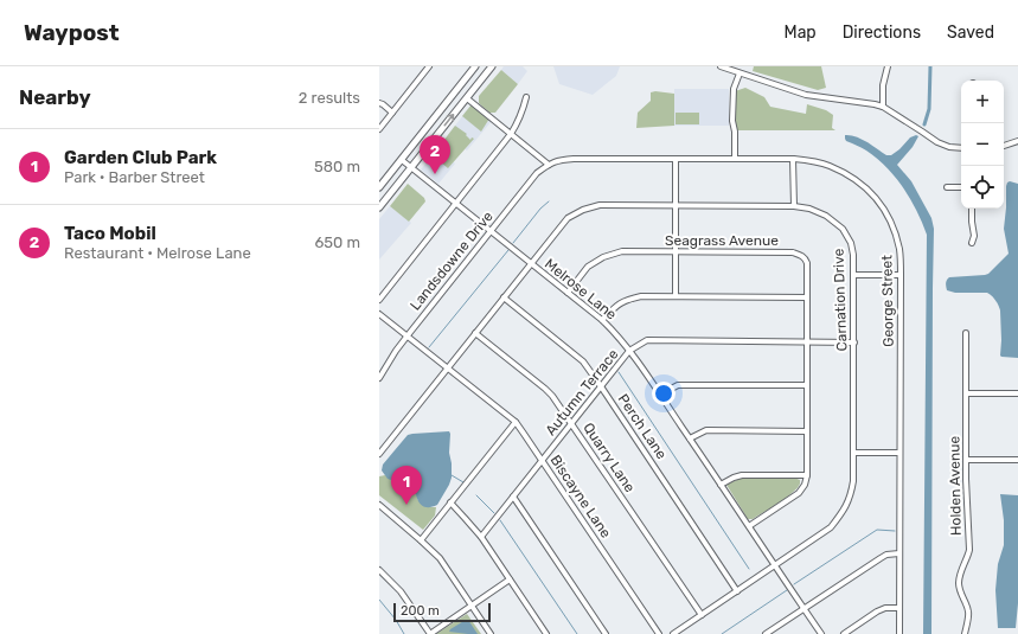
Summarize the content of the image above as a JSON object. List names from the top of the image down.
{
  "streets": {
    "street": [
      "Seagrass Avenue",
      "Landsdowne Drive",
      "Melrose Lane",
      "Carnation Drive",
      "George Street",
      "Autumn Terrace",
      "Perch Lane",
      "Quarry Lane",
      "Holden Avenue",
      "Biscayne Lane"
    ]
  },
  "crossings": [
    ["Seagrass Avenue", "Melrose Lane"],
    ["Seagrass Avenue", "Autumn Terrace"],
    ["Landsdowne Drive", "Melrose Lane"],
    ["Landsdowne Drive", "George Street"],
    ["Landsdowne Drive", "Biscayne Lane"],
    ["Melrose Lane", "Carnation Drive"],
    ["Melrose Lane", "Autumn Terrace"],
    ["Carnation Drive", "Autumn Terrace"],
    ["Carnation Drive", "Perch Lane"],
    ["Carnation Drive", "Quarry Lane"],
    ["Carnation Drive", "Biscayne Lane"],
    ["Autumn Terrace", "Perch Lane"],
    ["Autumn Terrace", "Quarry Lane"],
    ["Autumn Terrace", "Biscayne Lane"]
  ],
  "scale_bar": "200 m",
  "page": {
    "header": "Waypost",
    "nav": ["Map", "Directions", "Saved"],
    "heading": ["Nearby", "2 results"],
    "map_buttons": ["+", "−"],
    "list": [
      {
        "mark": "1",
        "name": "Garden Club Park",
        "note": "Park · Barber Street",
        "value": "580 m"
      },
      {
        "mark": "2",
        "name": "Taco Mobil",
        "note": "Restaurant · Melrose Lane",
        "value": "650 m"
      }
    ],
    "pins": ["2", "1"],
    "scale": "200 m"
  }
}
